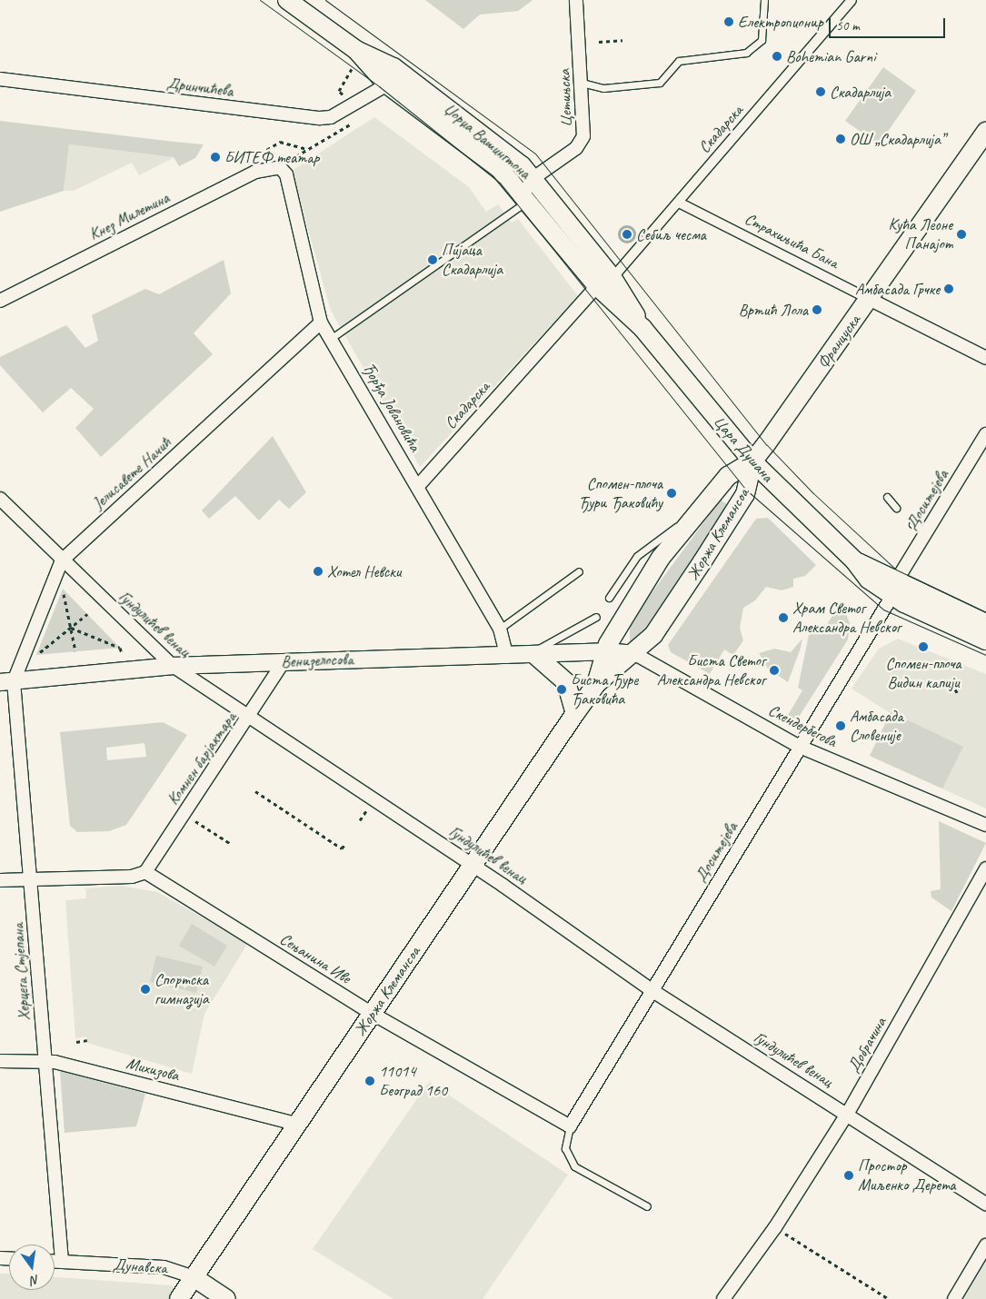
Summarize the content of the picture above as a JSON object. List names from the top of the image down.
{
  "streets": {
    "main road": [
      "Џорџа Вашингтона",
      "Француска",
      "Цара Душана",
      "Жоржа Клемансоа",
      "Дунавска"
    ],
    "street": [
      "Дринчићева",
      "Цетињска",
      "Скадарска",
      "Кнез Милетина",
      "Страхињића Бана",
      "Ђорђа Јовановића",
      "Јелисавете Начић",
      "Доситејева",
      "Гундулићев венац",
      "Венизелосова",
      "Скендербегова",
      "Комнен барјактара",
      "Сењанина Иве",
      "Херцега Стјепана",
      "Добрачина",
      "Михизова"
    ]
  },
  "crossings": [
    ["Дринчићева", "Џорџа Вашингтона"],
    ["Цетињска", "Џорџа Вашингтона"],
    ["Скадарска", "Џорџа Вашингтона"],
    ["Скадарска", "Страхињића Бана"],
    ["Скадарска", "Ђорђа Јовановића"],
    ["Скадарска", "Цара Душана"],
    ["Џорџа Вашингтона", "Цара Душана"],
    ["Кнез Милетина", "Ђорђа Јовановића"],
    ["Страхињића Бана", "Француска"],
    ["Француска", "Цара Душана"],
    ["Француска", "Жоржа Клемансоа"],
    ["Ђорђа Јовановића", "Јелисавете Начић"],
    ["Ђорђа Јовановића", "Венизелосова"],
    ["Цара Душана", "Доситејева"],
    ["Цара Душана", "Жоржа Клемансоа"],
    ["Јелисавете Начић", "Гундулићев венац"],
    ["Јелисавете Начић", "Венизелосова"],
    ["Јелисавете Начић", "Херцега Стјепана"],
    ["Доситејева", "Гундулићев венац"],
    ["Доситејева", "Скендербегова"],
    ["Доситејева", "Сењанина Иве"],
    ["Жоржа Клемансоа", "Гундулићев венац"],
    ["Жоржа Клемансоа", "Венизелосова"],
    ["Жоржа Клемансоа", "Скендербегова"],
    ["Жоржа Клемансоа", "Сењанина Иве"],
    ["Жоржа Клемансоа", "Михизова"],
    ["Жоржа Клемансоа", "Дунавска"],
    ["Гундулићев венац", "Венизелосова"],
    ["Гундулићев венац", "Комнен барјактара"],
    ["Гундулићев венац", "Добрачина"],
    ["Венизелосова", "Скендербегова"],
    ["Венизелосова", "Комнен барјактара"],
    ["Венизелосова", "Херцега Стјепана"],
    ["Комнен барјактара", "Сењанина Иве"],
    ["Херцега Стјепана", "Михизова"],
    ["Херцега Стјепана", "Дунавска"]
  ],
  "places": [
    "Електропионир",
    "Bohemian Garni",
    "Скадарлија",
    "ОШ „Скадарлија”",
    "БИТЕФ театар",
    "Себиљ чесма",
    "Кућа Леоне Панајот",
    "Пијаца Скадарлија",
    "Амбасада Грчке",
    "Вртић Лола",
    "Спомен-плоча Ђури Ђаковићу",
    "Хотел Невски",
    "Храм Светог Александра Невског",
    "Спомен-плоча Видин капији",
    "Биста Светог Александра Невског",
    "Биста Ђуре Ђаковића",
    "Амбасада Словеније",
    "Спортска гимназија",
    "11014 Београд 160",
    "Простор Миљенко Дерета"
  ],
  "scale_bar": "50 m",
  "north": "bottom"
}
